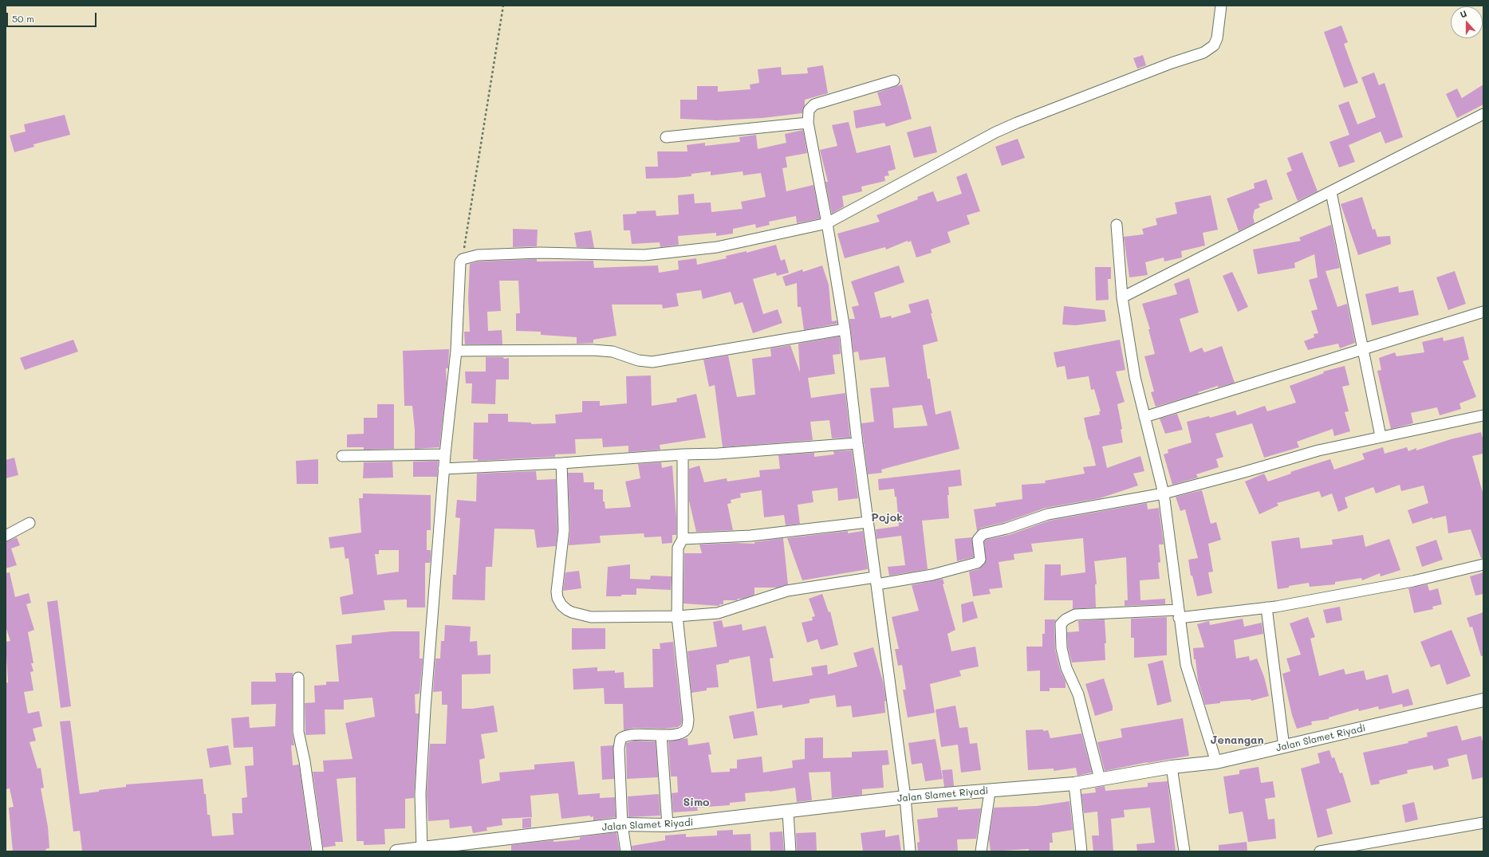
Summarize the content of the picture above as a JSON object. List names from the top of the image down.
{
  "streets": {
    "street": ["Jalan Slamet Riyadi"]
  },
  "districts": ["Pojok", "Jenangan", "Simo"],
  "scale_bar": "50 m",
  "north": "top"
}
